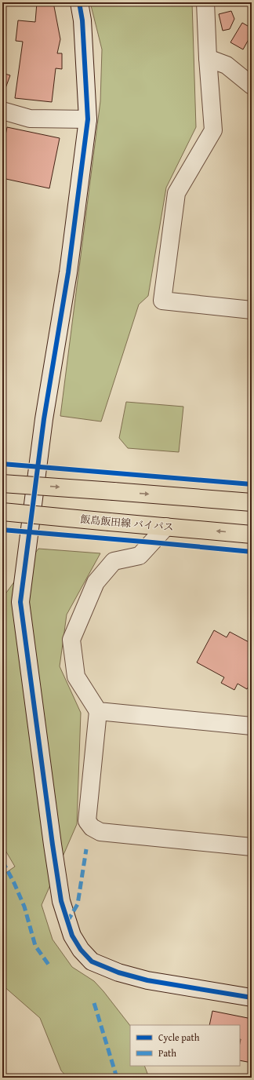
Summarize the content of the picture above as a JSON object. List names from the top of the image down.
{
  "streets": {
    "main road": ["飯島飯田線 バイパス"]
  },
  "legend": ["Cycle path", "Path"]
}
